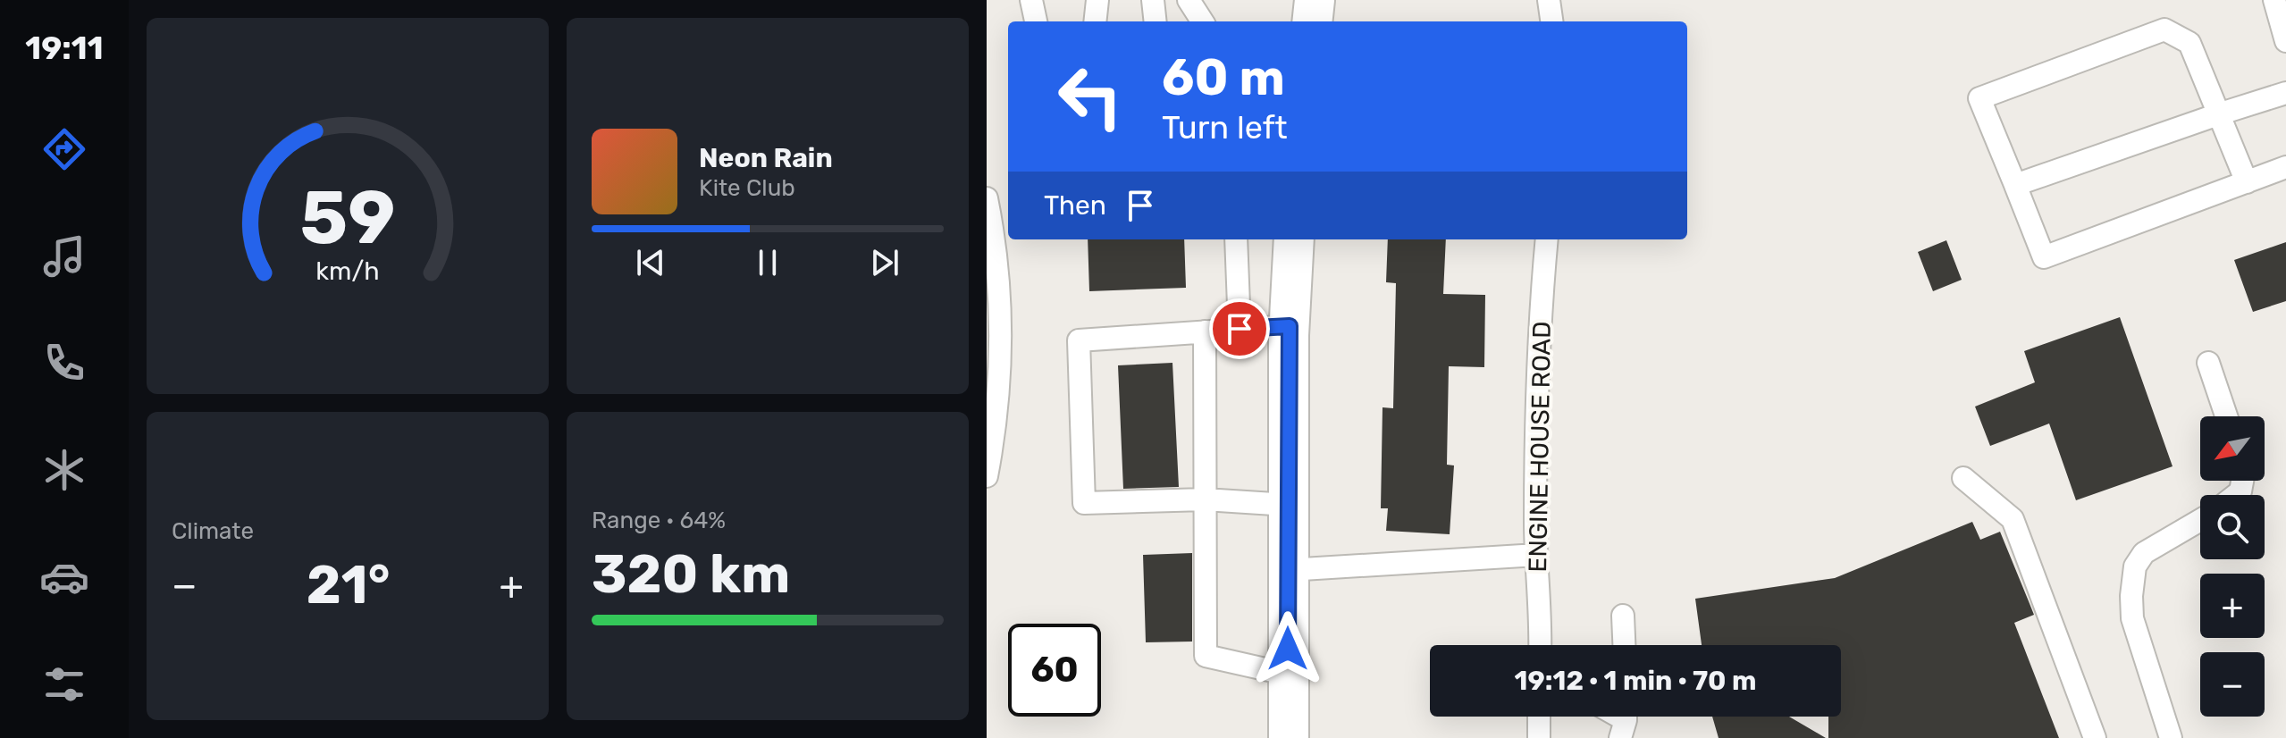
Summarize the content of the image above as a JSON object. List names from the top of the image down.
{
  "streets": {
    "lane": ["ENGINE HOUSE ROAD"]
  },
  "north": "bottom left",
  "page": {
    "tabs": "19:11",
    "turn": ["60 m", "Turn left"],
    "song": ["Neon Rain", "Kite Club"],
    "then": "Then",
    "tile": [
      "Climate",
      ["Range · 64%", "320 km"]
    ],
    "map_buttons": ["+", "−"],
    "heat": ["−", "21°", "+"],
    "limit": "60",
    "trip": "19:12 · 1 min · 70 m",
    "gauge": ["59", "km/h"]
  }
}
